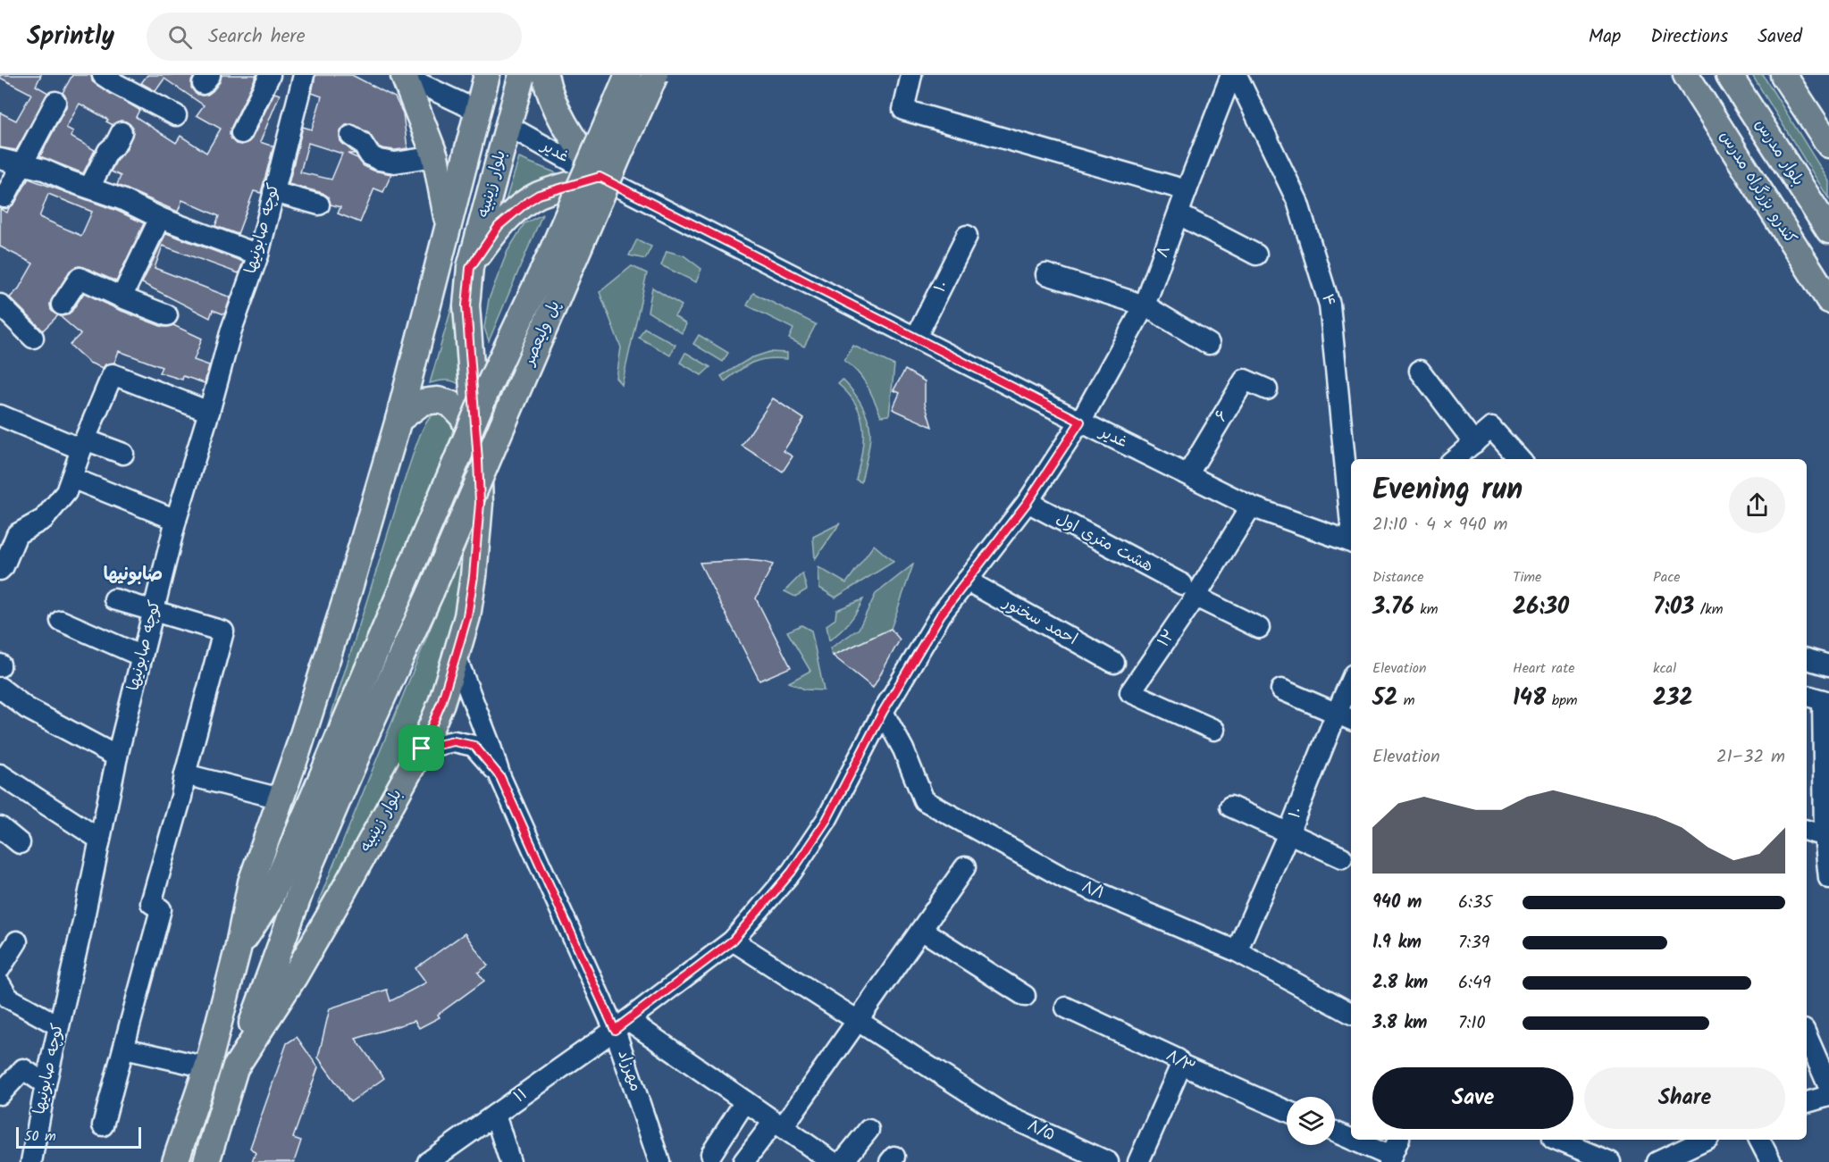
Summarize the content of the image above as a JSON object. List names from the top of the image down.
{
  "streets": {
    "main road": [
      "بلوار مدرس",
      "بلوار زینبیه",
      "کندرو بزرگراه مدرس",
      "پل ولیعصر"
    ],
    "street": [
      "غدیر",
      "کوچه صابونیها",
      "۸",
      "۱۰",
      "۴",
      "۶",
      "هشت متری اول",
      "احمد سخنور",
      "۱۲",
      "۸/۱",
      "۸/۳",
      "مهرزاد",
      "۱۱",
      "۸/۵"
    ]
  },
  "crossings": [
    ["غدیر", "بلوار زینبیه"],
    ["غدیر", "۸"],
    ["غدیر", "۱۰"],
    ["غدیر", "۶"],
    ["غدیر", "۱۲"],
    ["بلوار زینبیه", "پل ولیعصر"],
    ["۸", "هشت متری اول"],
    ["۸", "احمد سخنور"],
    ["۸", "۸/۱"],
    ["۸", "۱۱"],
    ["۱۰", "۸/۱"],
    ["هشت متری اول", "۱۲"],
    ["۸/۱", "۱۱"],
    ["مهرزاد", "۱۱"],
    ["۱۱", "۸/۵"]
  ],
  "districts": ["صابونیها"],
  "scale_bar": "50 m",
  "page": {
    "header": "Sprintly",
    "search": "Search here",
    "nav": ["Map", "Directions", "Saved"],
    "heading": ["Evening run", "21:10 · 4 × 940 m"],
    "stats": [
      ["Distance", "3.76 km"],
      ["Time", "26:30"],
      ["Pace", "7:03 /km"],
      ["Elevation", "52 m"],
      ["Heart rate", "148 bpm"],
      ["kcal", "232"]
    ],
    "chart": ["Elevation", "21–32 m"],
    "list": [
      {
        "name": "940 m",
        "note": "6:35"
      },
      {
        "name": "1.9 km",
        "note": "7:39"
      },
      {
        "name": "2.8 km",
        "note": "6:49"
      },
      {
        "name": "3.8 km",
        "note": "7:10"
      }
    ],
    "buttons": ["Save", "Share"],
    "scale": "50 m"
  }
}
